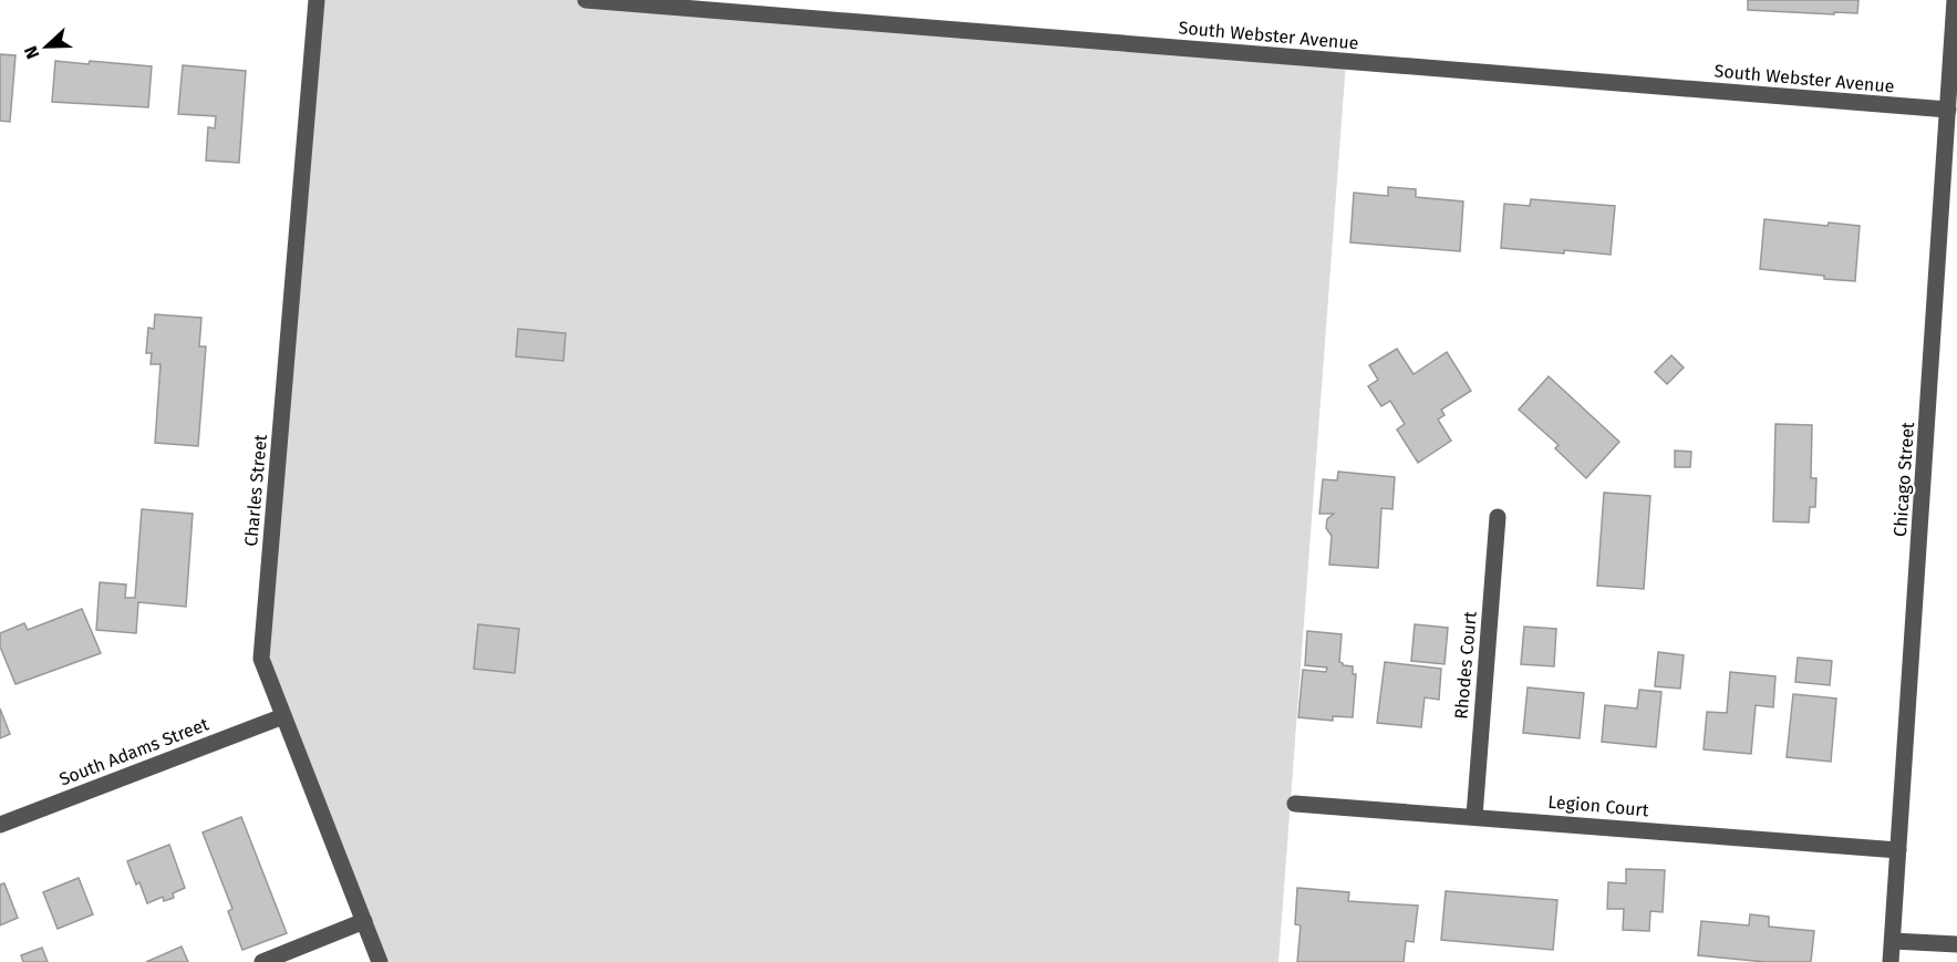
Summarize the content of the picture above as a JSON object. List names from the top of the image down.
{
  "streets": {
    "street": [
      "South Webster Avenue",
      "Chicago Street",
      "Charles Street",
      "Rhodes Court",
      "South Adams Street",
      "Legion Court"
    ]
  },
  "crossings": [
    ["South Webster Avenue", "Chicago Street"],
    ["Chicago Street", "Legion Court"],
    ["Charles Street", "South Adams Street"],
    ["Rhodes Court", "Legion Court"]
  ],
  "north": "left"
}
